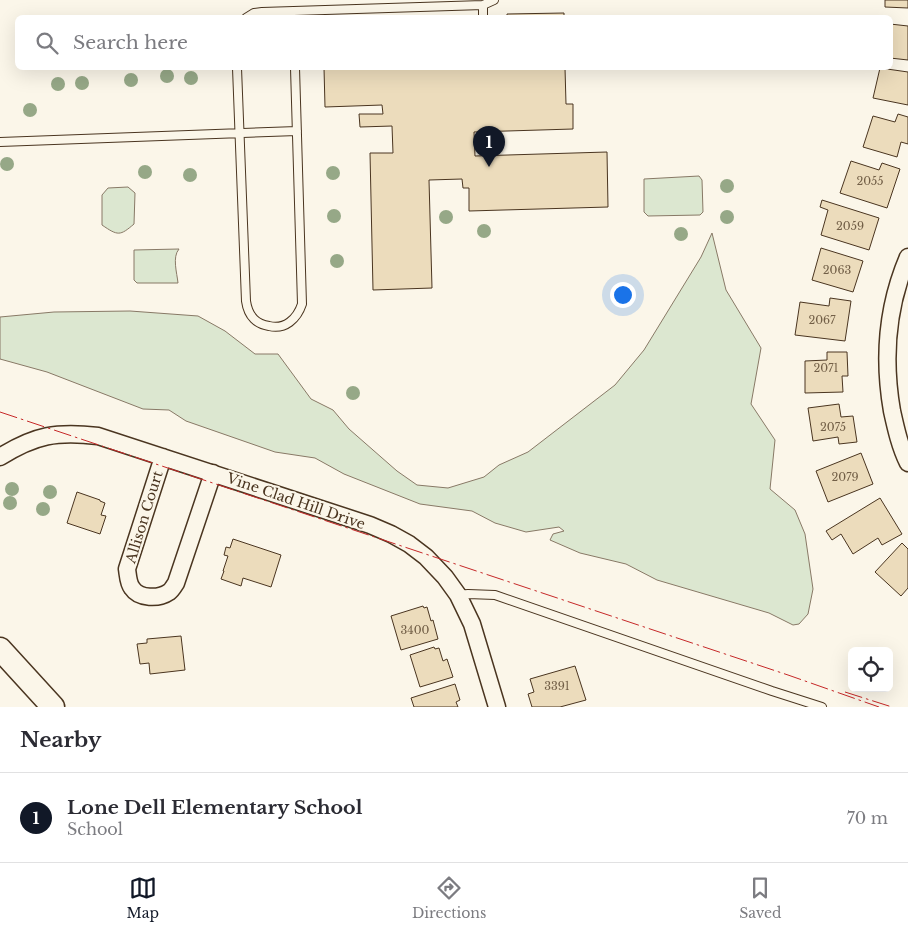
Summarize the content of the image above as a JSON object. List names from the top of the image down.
{
  "streets": {
    "street": ["Vine Clad Hill Drive", "Allison Court"]
  },
  "crossings": [
    ["Vine Clad Hill Drive", "Allison Court"]
  ],
  "house_numbers": [
    "2055",
    "2059",
    "2063",
    "2067",
    "2071",
    "2075",
    "2079",
    "3400",
    "3391"
  ],
  "page": {
    "search": "Search here",
    "pins": "1",
    "heading": "Nearby",
    "list": [
      {
        "mark": "1",
        "name": "Lone Dell Elementary School",
        "note": "School",
        "value": "70 m"
      }
    ],
    "nav": ["Map", "Directions", "Saved"]
  }
}
